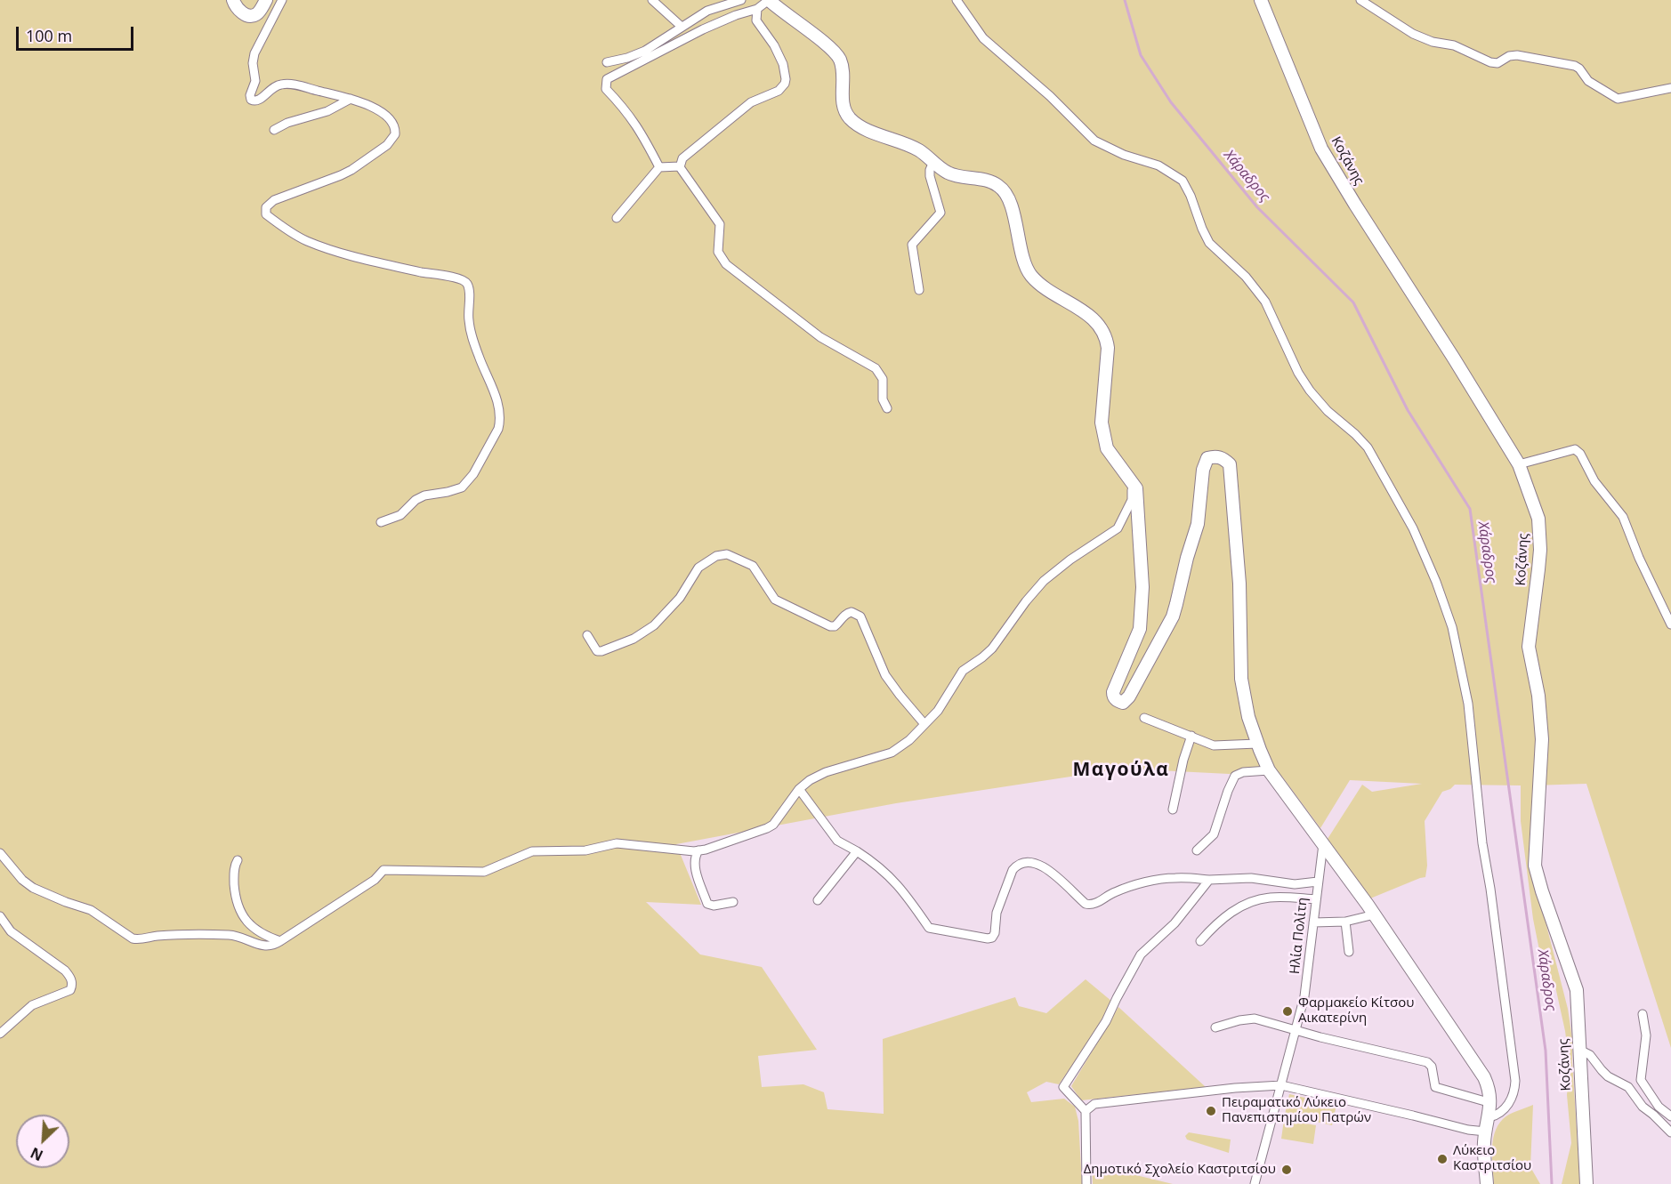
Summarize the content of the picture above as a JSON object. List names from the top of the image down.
{
  "streets": {
    "main road": ["Κοζάνης"],
    "street": ["Ηλία Πολίτη"]
  },
  "districts": ["Μαγούλα"],
  "water": ["Χάραδρος"],
  "places": [
    "Φαρμακείο Κίτσου Αικατερίνη",
    "Πειραματικό Λύκειο Πανεπιστημίου Πατρών",
    "Λύκειο Καστριτσίου",
    "Δημοτικό Σχολείο Καστριτσίου"
  ],
  "scale_bar": "100 m",
  "north": "bottom left"
}
